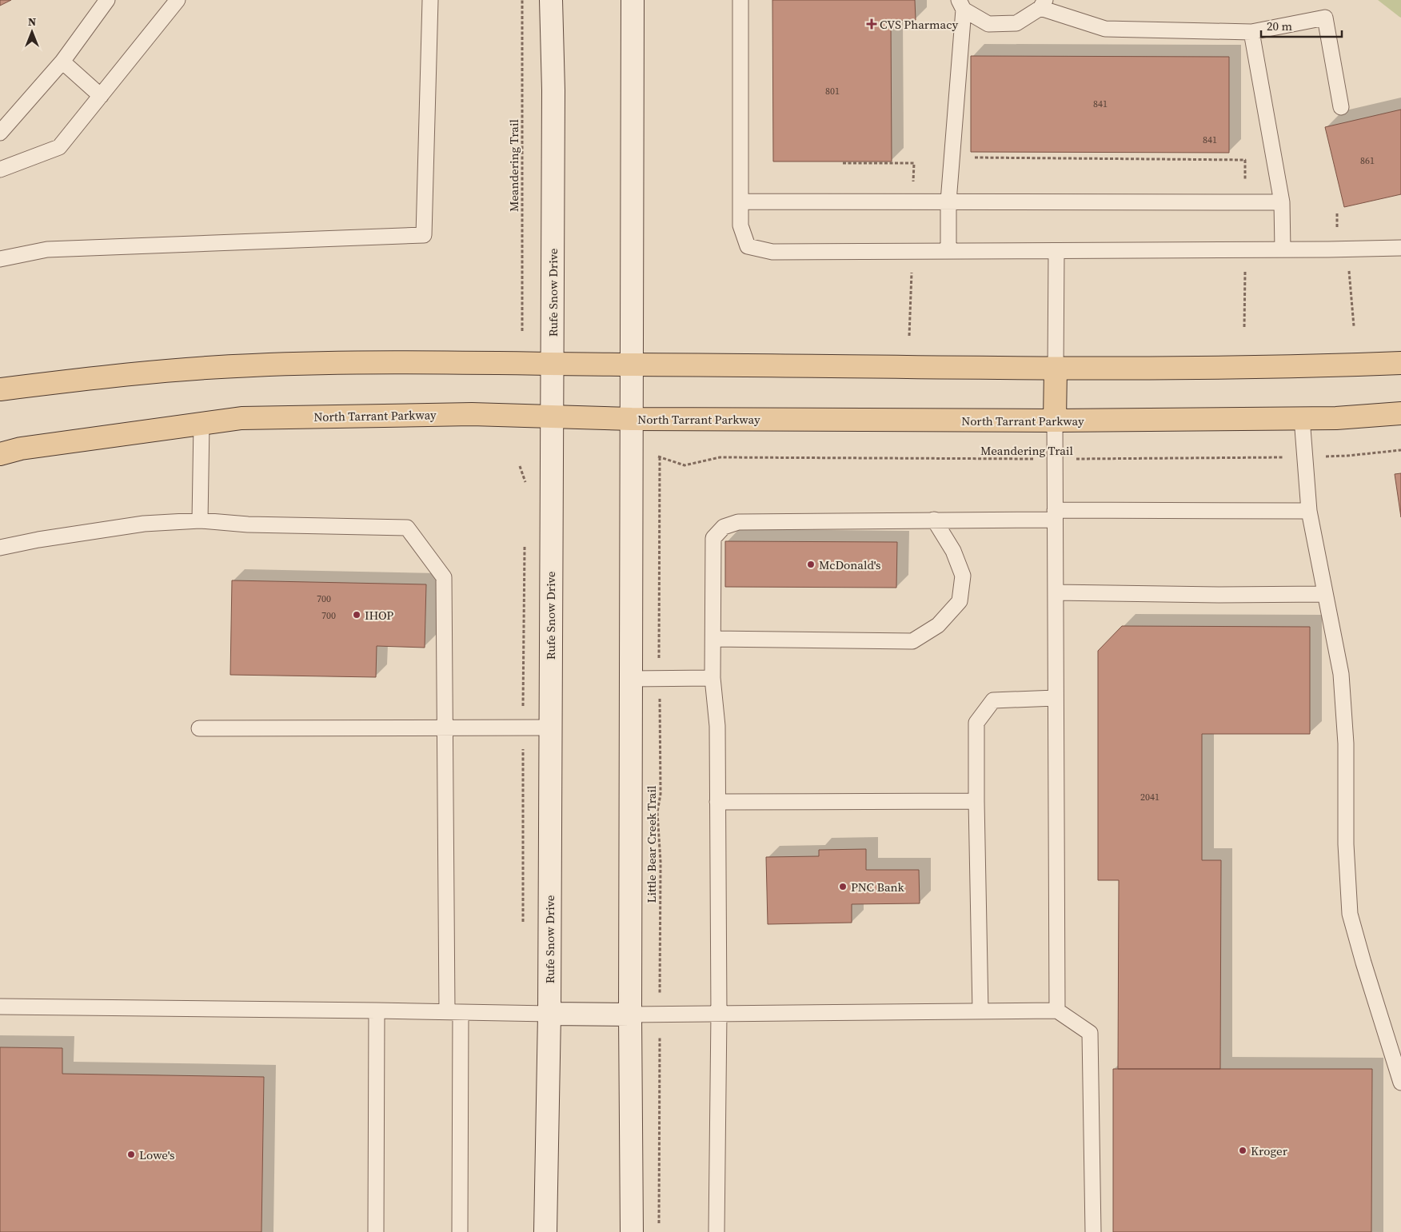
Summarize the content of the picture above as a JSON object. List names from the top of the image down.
{
  "streets": {
    "main road": ["Rufe Snow Drive", "North Tarrant Parkway"],
    "path": ["Meandering Trail", "Little Bear Creek Trail"]
  },
  "crossings": [
    ["Meandering Trail", "Little Bear Creek Trail"],
    ["Rufe Snow Drive", "North Tarrant Parkway"]
  ],
  "places": {
    "health": ["CVS Pharmacy"],
    "other": [
      "McDonald's",
      "IHOP",
      "PNC Bank",
      "Kroger",
      "Lowe's"
    ]
  },
  "house_numbers": [
    "801",
    "841",
    "841",
    "861",
    "700",
    "700",
    "2041"
  ],
  "scale_bar": "20 m",
  "north": "top"
}
